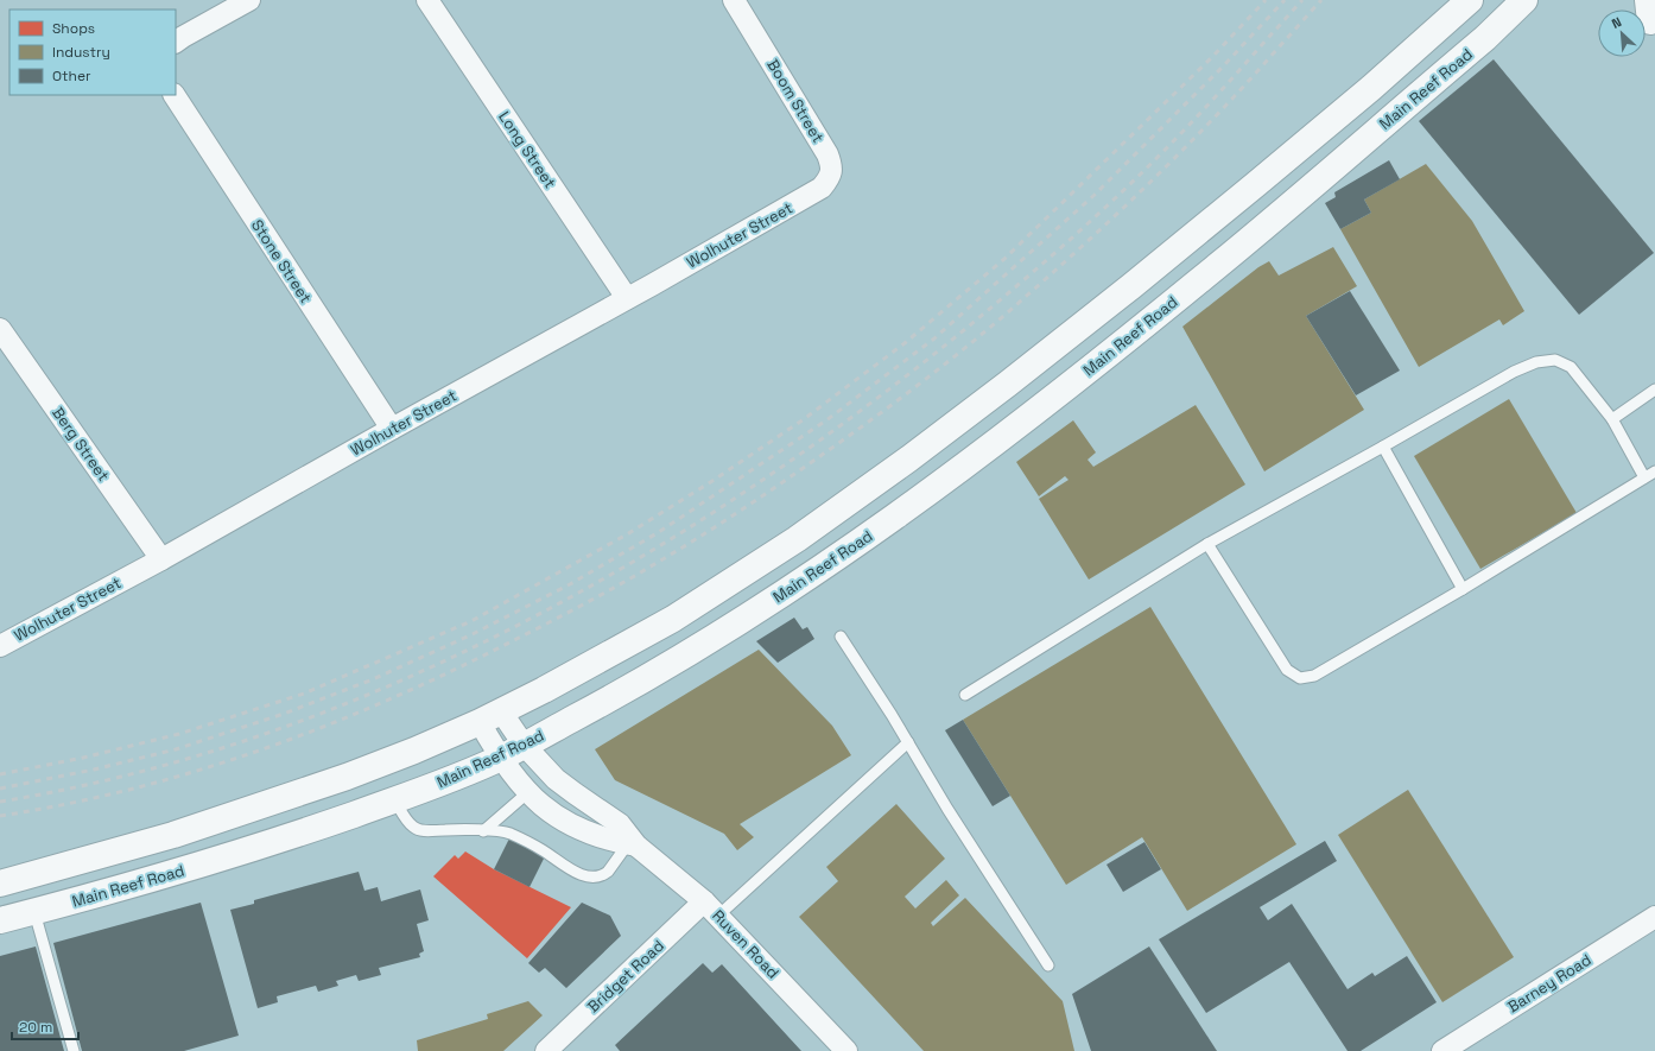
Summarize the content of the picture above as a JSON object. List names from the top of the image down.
{
  "streets": {
    "main road": ["Main Reef Road"],
    "street": [
      "Boom Street",
      "Long Street",
      "Wolhuter Street",
      "Stone Street",
      "Berg Street",
      "Ruven Road",
      "Bridget Road",
      "Barney Road"
    ]
  },
  "crossings": [
    ["Main Reef Road", "Ruven Road"],
    ["Boom Street", "Wolhuter Street"],
    ["Long Street", "Wolhuter Street"],
    ["Wolhuter Street", "Stone Street"],
    ["Wolhuter Street", "Berg Street"],
    ["Ruven Road", "Bridget Road"]
  ],
  "legend": ["Shops", "Industry", "Other"],
  "scale_bar": "20 m",
  "north": "top left"
}
